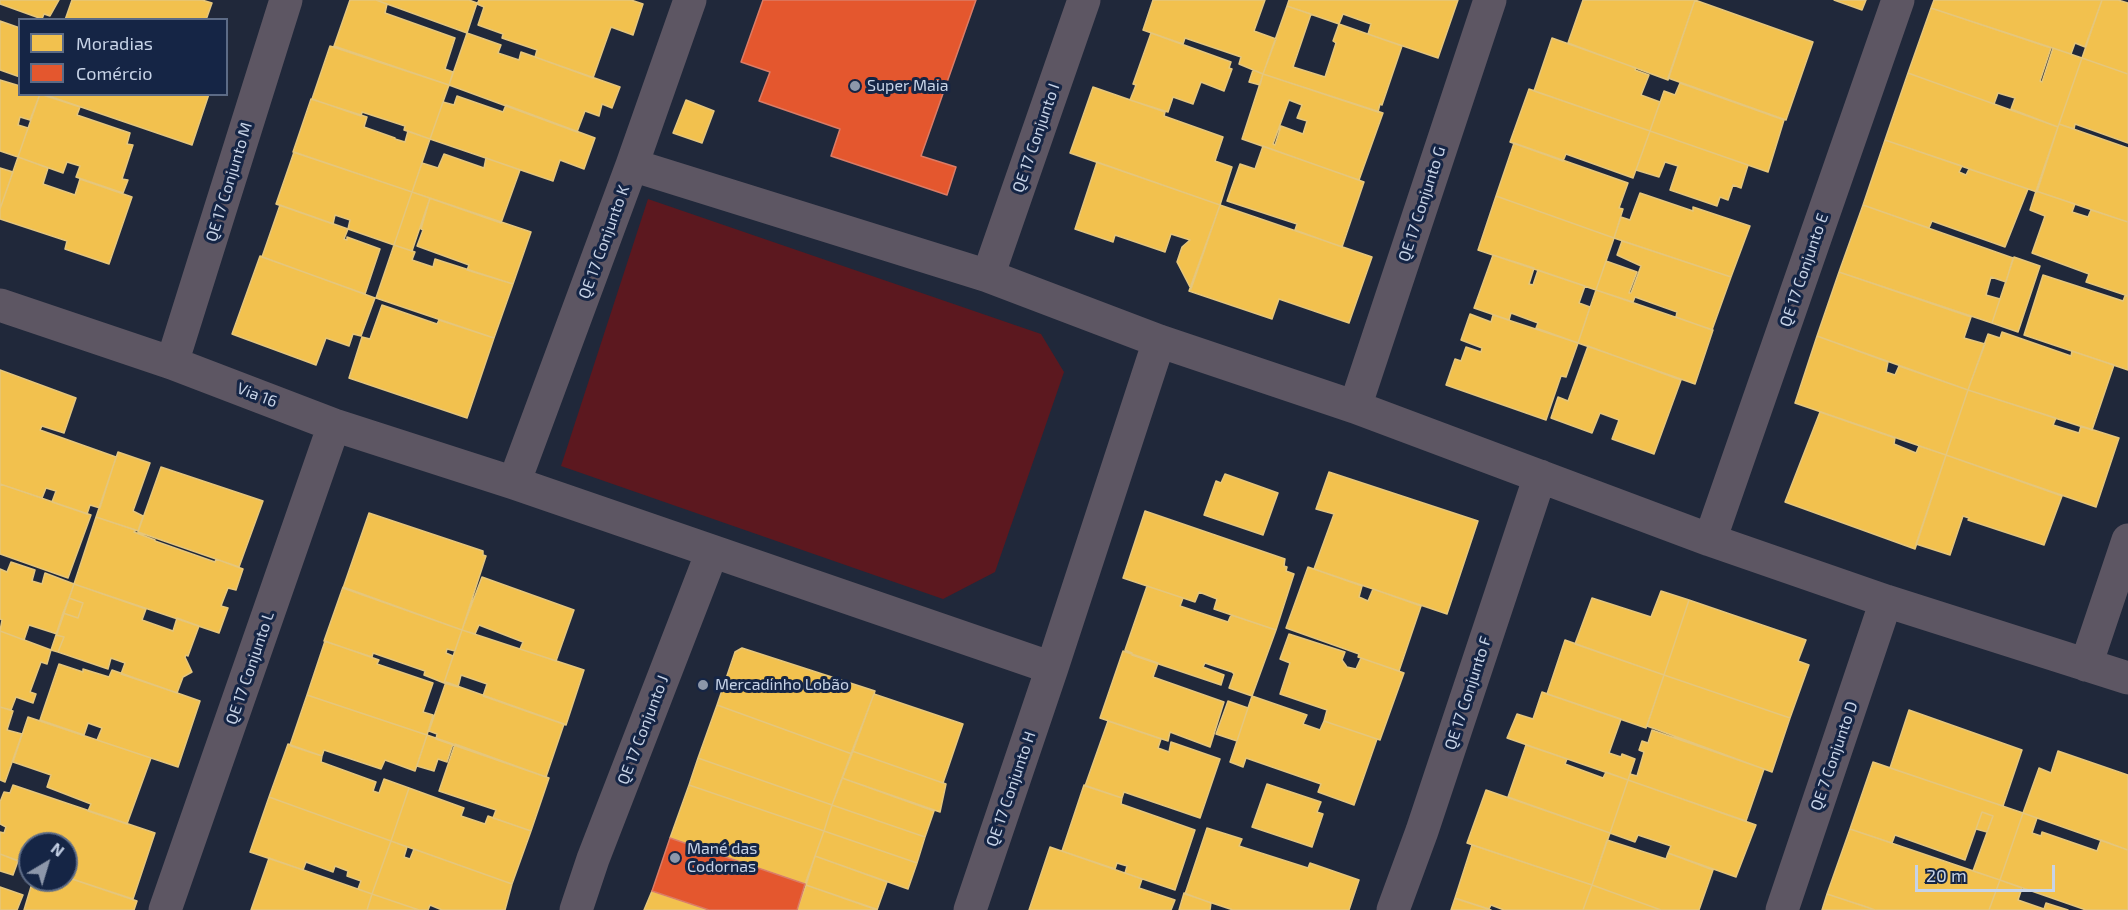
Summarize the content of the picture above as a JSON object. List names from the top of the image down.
{
  "streets": {
    "street": [
      "QE 17 Conjunto I",
      "QE 17 Conjunto M",
      "QE 17 Conjunto G",
      "QE 17 Conjunto K",
      "QE 17 Conjunto E",
      "Via 16",
      "QE 17 Conjunto L",
      "QE 17 Conjunto F",
      "QE 17 Conjunto J",
      "QE 7 Conjunto D",
      "QE 17 Conjunto H"
    ]
  },
  "crossings": [
    ["QE 17 Conjunto M", "Via 16"],
    ["QE 17 Conjunto K", "Via 16"],
    ["Via 16", "QE 17 Conjunto L"],
    ["Via 16", "QE 17 Conjunto J"],
    ["Via 16", "QE 17 Conjunto H"]
  ],
  "places": ["Super Maia", "Mercadinho Lobão", "Mané das Codornas"],
  "legend": ["Moradias", "Comércio"],
  "scale_bar": "20 m",
  "north": "top right"
}
